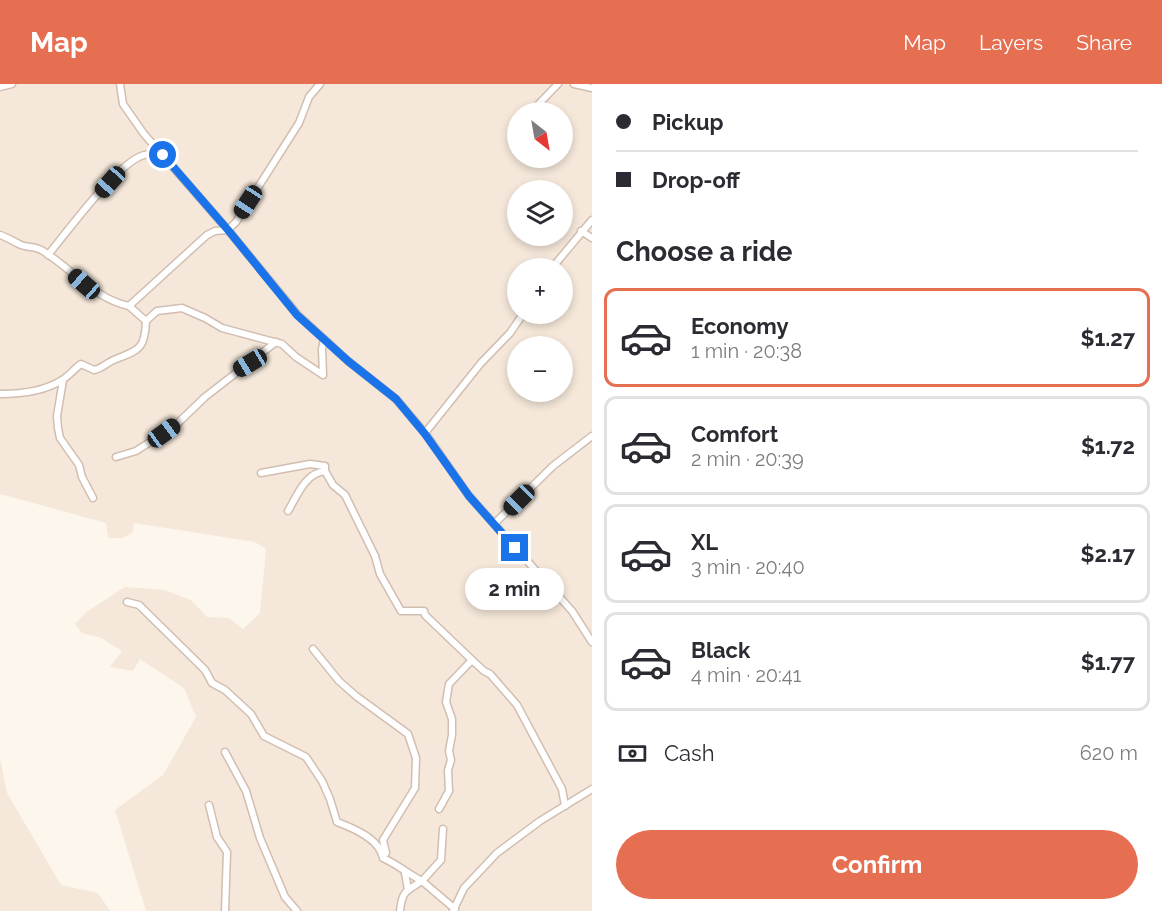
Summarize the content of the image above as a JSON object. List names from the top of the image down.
{
  "north": "bottom right",
  "page": {
    "header": "Map",
    "nav": ["Map", "Layers", "Share"],
    "banner": ["Pickup", "Drop-off"],
    "map_buttons": ["+", "−"],
    "heading": "Choose a ride",
    "list": [
      {
        "name": "Economy",
        "note": "1 min · 20:38",
        "value": "$1.27"
      },
      {
        "name": "Comfort",
        "note": "2 min · 20:39",
        "value": "$1.72"
      },
      {
        "name": "XL",
        "note": "3 min · 20:40",
        "value": "$2.17"
      },
      {
        "name": "Black",
        "note": "4 min · 20:41",
        "value": "$1.77"
      }
    ],
    "bubble": "2 min",
    "pay": ["Cash", "620 m"],
    "buttons": "Confirm"
  }
}
